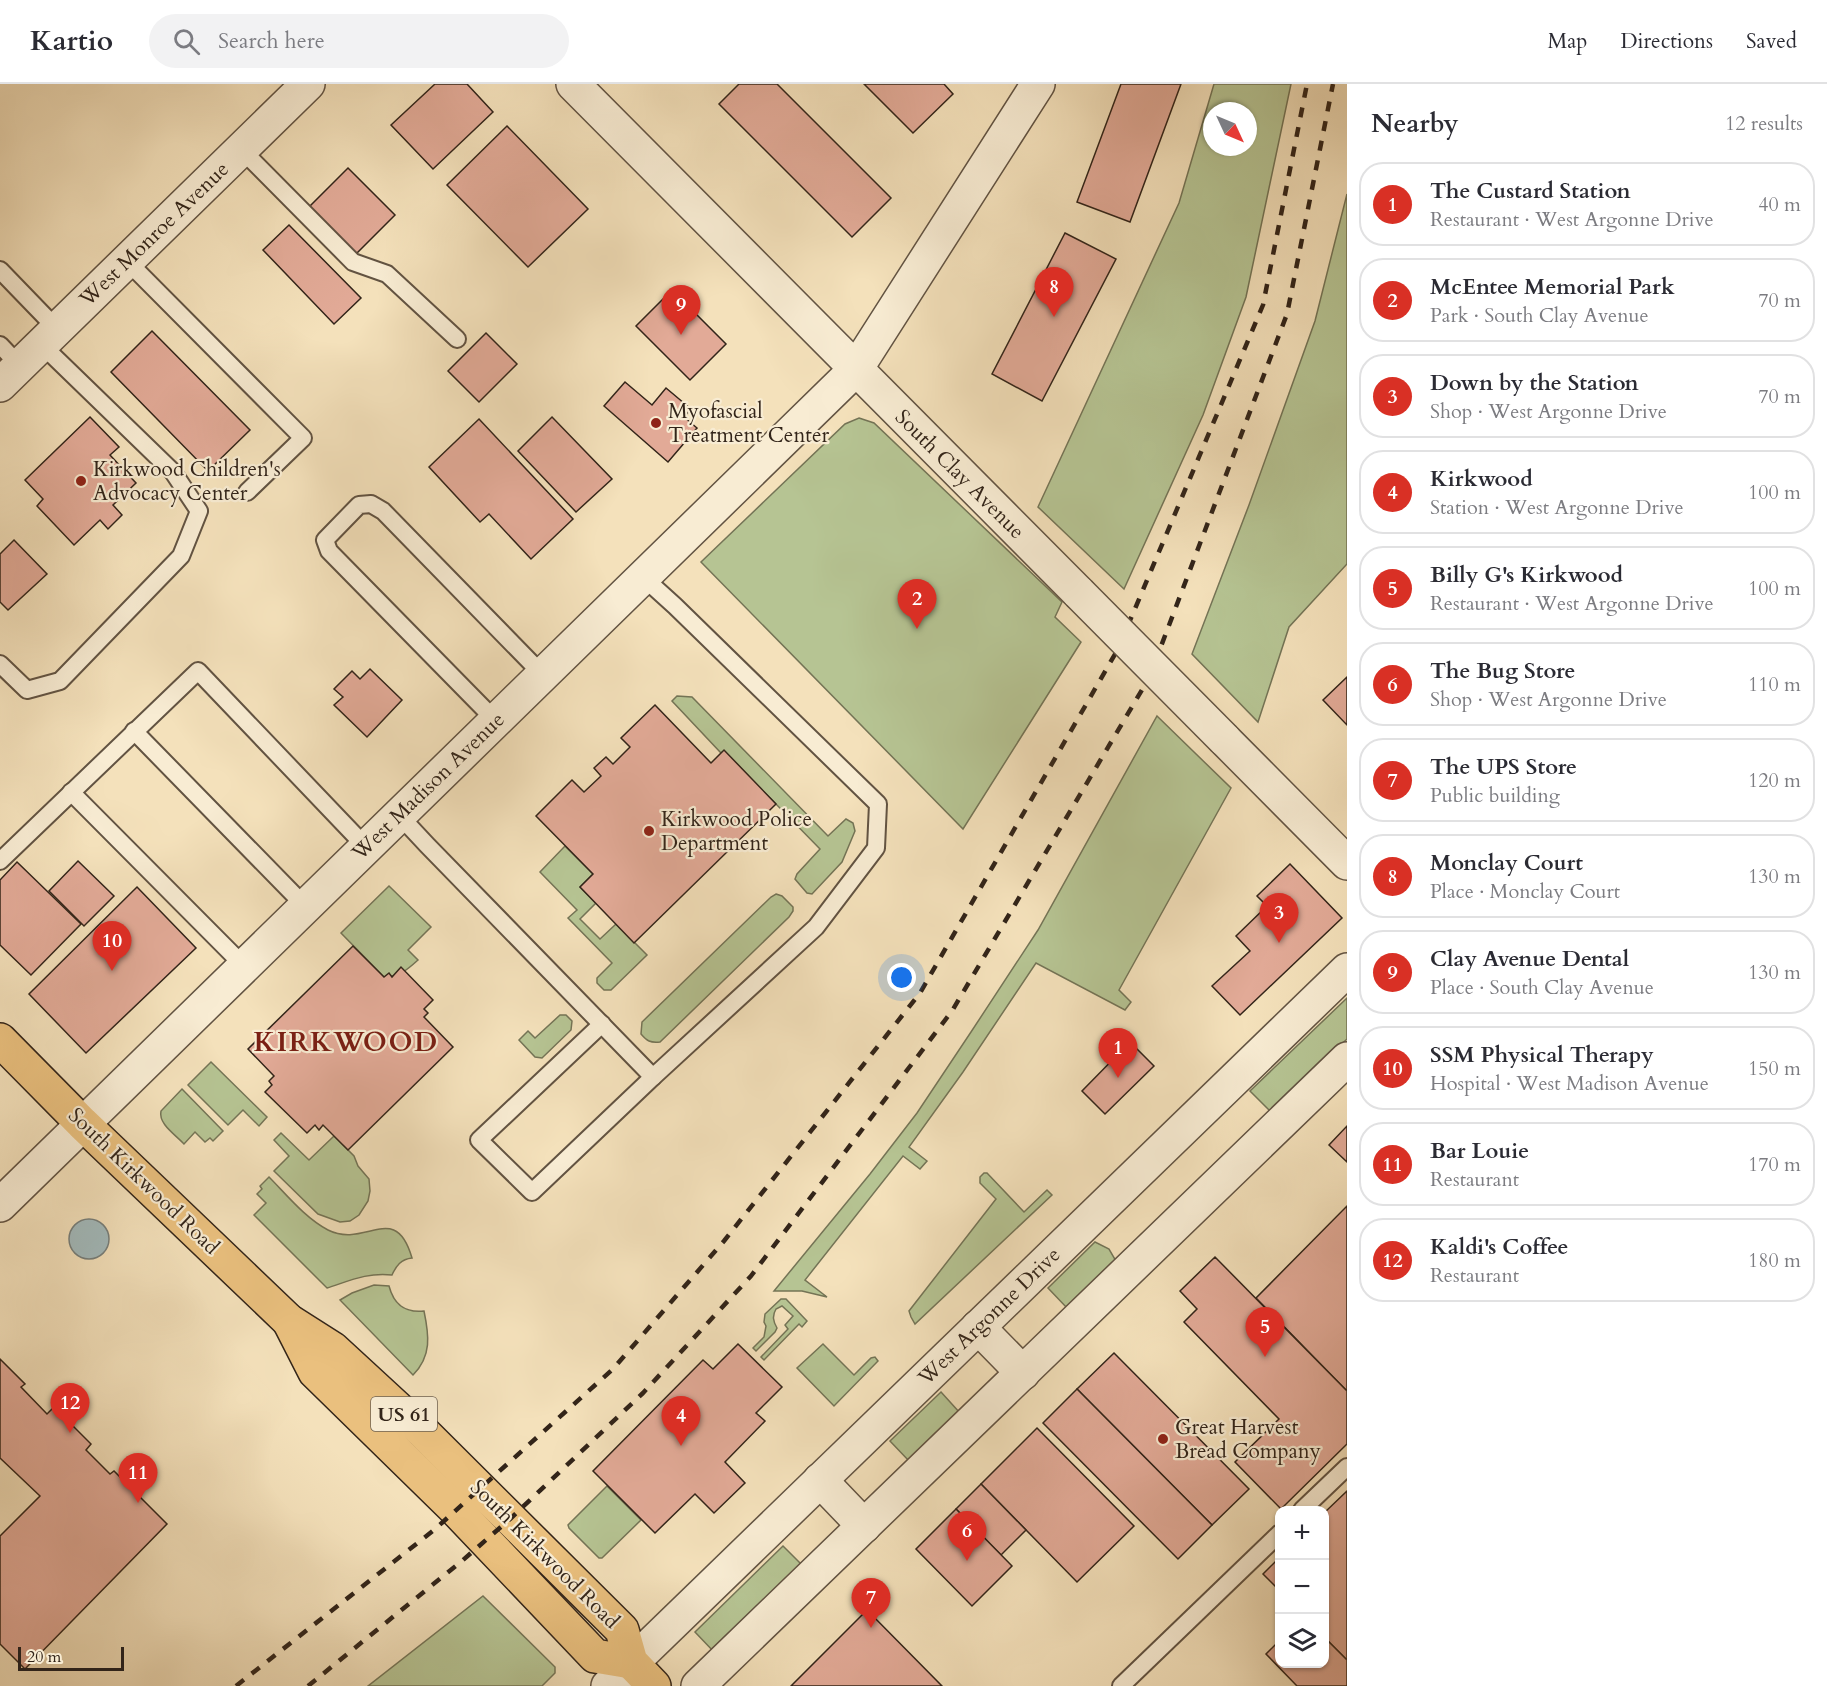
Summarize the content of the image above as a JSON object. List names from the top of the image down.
{
  "streets": {
    "main road": ["South Kirkwood Road", "US 61"],
    "street": [
      "West Monroe Avenue",
      "South Clay Avenue",
      "West Madison Avenue",
      "West Argonne Drive"
    ]
  },
  "crossings": [
    ["South Clay Avenue", "West Madison Avenue"],
    ["West Madison Avenue", "South Kirkwood Road"],
    ["South Kirkwood Road", "West Argonne Drive"],
    ["South Kirkwood Road", "US 61"],
    ["West Argonne Drive", "US 61"]
  ],
  "districts": ["KIRKWOOD"],
  "places": [
    "Myofascial Treatment Center",
    "Kirkwood Children's Advocacy Center",
    "Kirkwood Police Department",
    "Great Harvest Bread Company"
  ],
  "scale_bar": "20 m",
  "north": "bottom right",
  "page": {
    "header": "Kartio",
    "search": "Search here",
    "nav": ["Map", "Directions", "Saved"],
    "heading": ["Nearby", "12 results"],
    "list": [
      {
        "mark": "1",
        "name": "The Custard Station",
        "note": "Restaurant · West Argonne Drive",
        "value": "40 m"
      },
      {
        "mark": "2",
        "name": "McEntee Memorial Park",
        "note": "Park · South Clay Avenue",
        "value": "70 m"
      },
      {
        "mark": "3",
        "name": "Down by the Station",
        "note": "Shop · West Argonne Drive",
        "value": "70 m"
      },
      {
        "mark": "4",
        "name": "Kirkwood",
        "note": "Station · West Argonne Drive",
        "value": "100 m"
      },
      {
        "mark": "5",
        "name": "Billy G's Kirkwood",
        "note": "Restaurant · West Argonne Drive",
        "value": "100 m"
      },
      {
        "mark": "6",
        "name": "The Bug Store",
        "note": "Shop · West Argonne Drive",
        "value": "110 m"
      },
      {
        "mark": "7",
        "name": "The UPS Store",
        "note": "Public building",
        "value": "120 m"
      },
      {
        "mark": "8",
        "name": "Monclay Court",
        "note": "Place · Monclay Court",
        "value": "130 m"
      },
      {
        "mark": "9",
        "name": "Clay Avenue Dental",
        "note": "Place · South Clay Avenue",
        "value": "130 m"
      },
      {
        "mark": "10",
        "name": "SSM Physical Therapy",
        "note": "Hospital · West Madison Avenue",
        "value": "150 m"
      },
      {
        "mark": "11",
        "name": "Bar Louie",
        "note": "Restaurant",
        "value": "170 m"
      },
      {
        "mark": "12",
        "name": "Kaldi's Coffee",
        "note": "Restaurant",
        "value": "180 m"
      }
    ],
    "pins": [
      "8",
      "9",
      "2",
      "3",
      "10",
      "1",
      "5",
      "12",
      "4",
      "11",
      "6",
      "7"
    ],
    "map_buttons": ["+", "−"],
    "scale": "20 m"
  }
}
